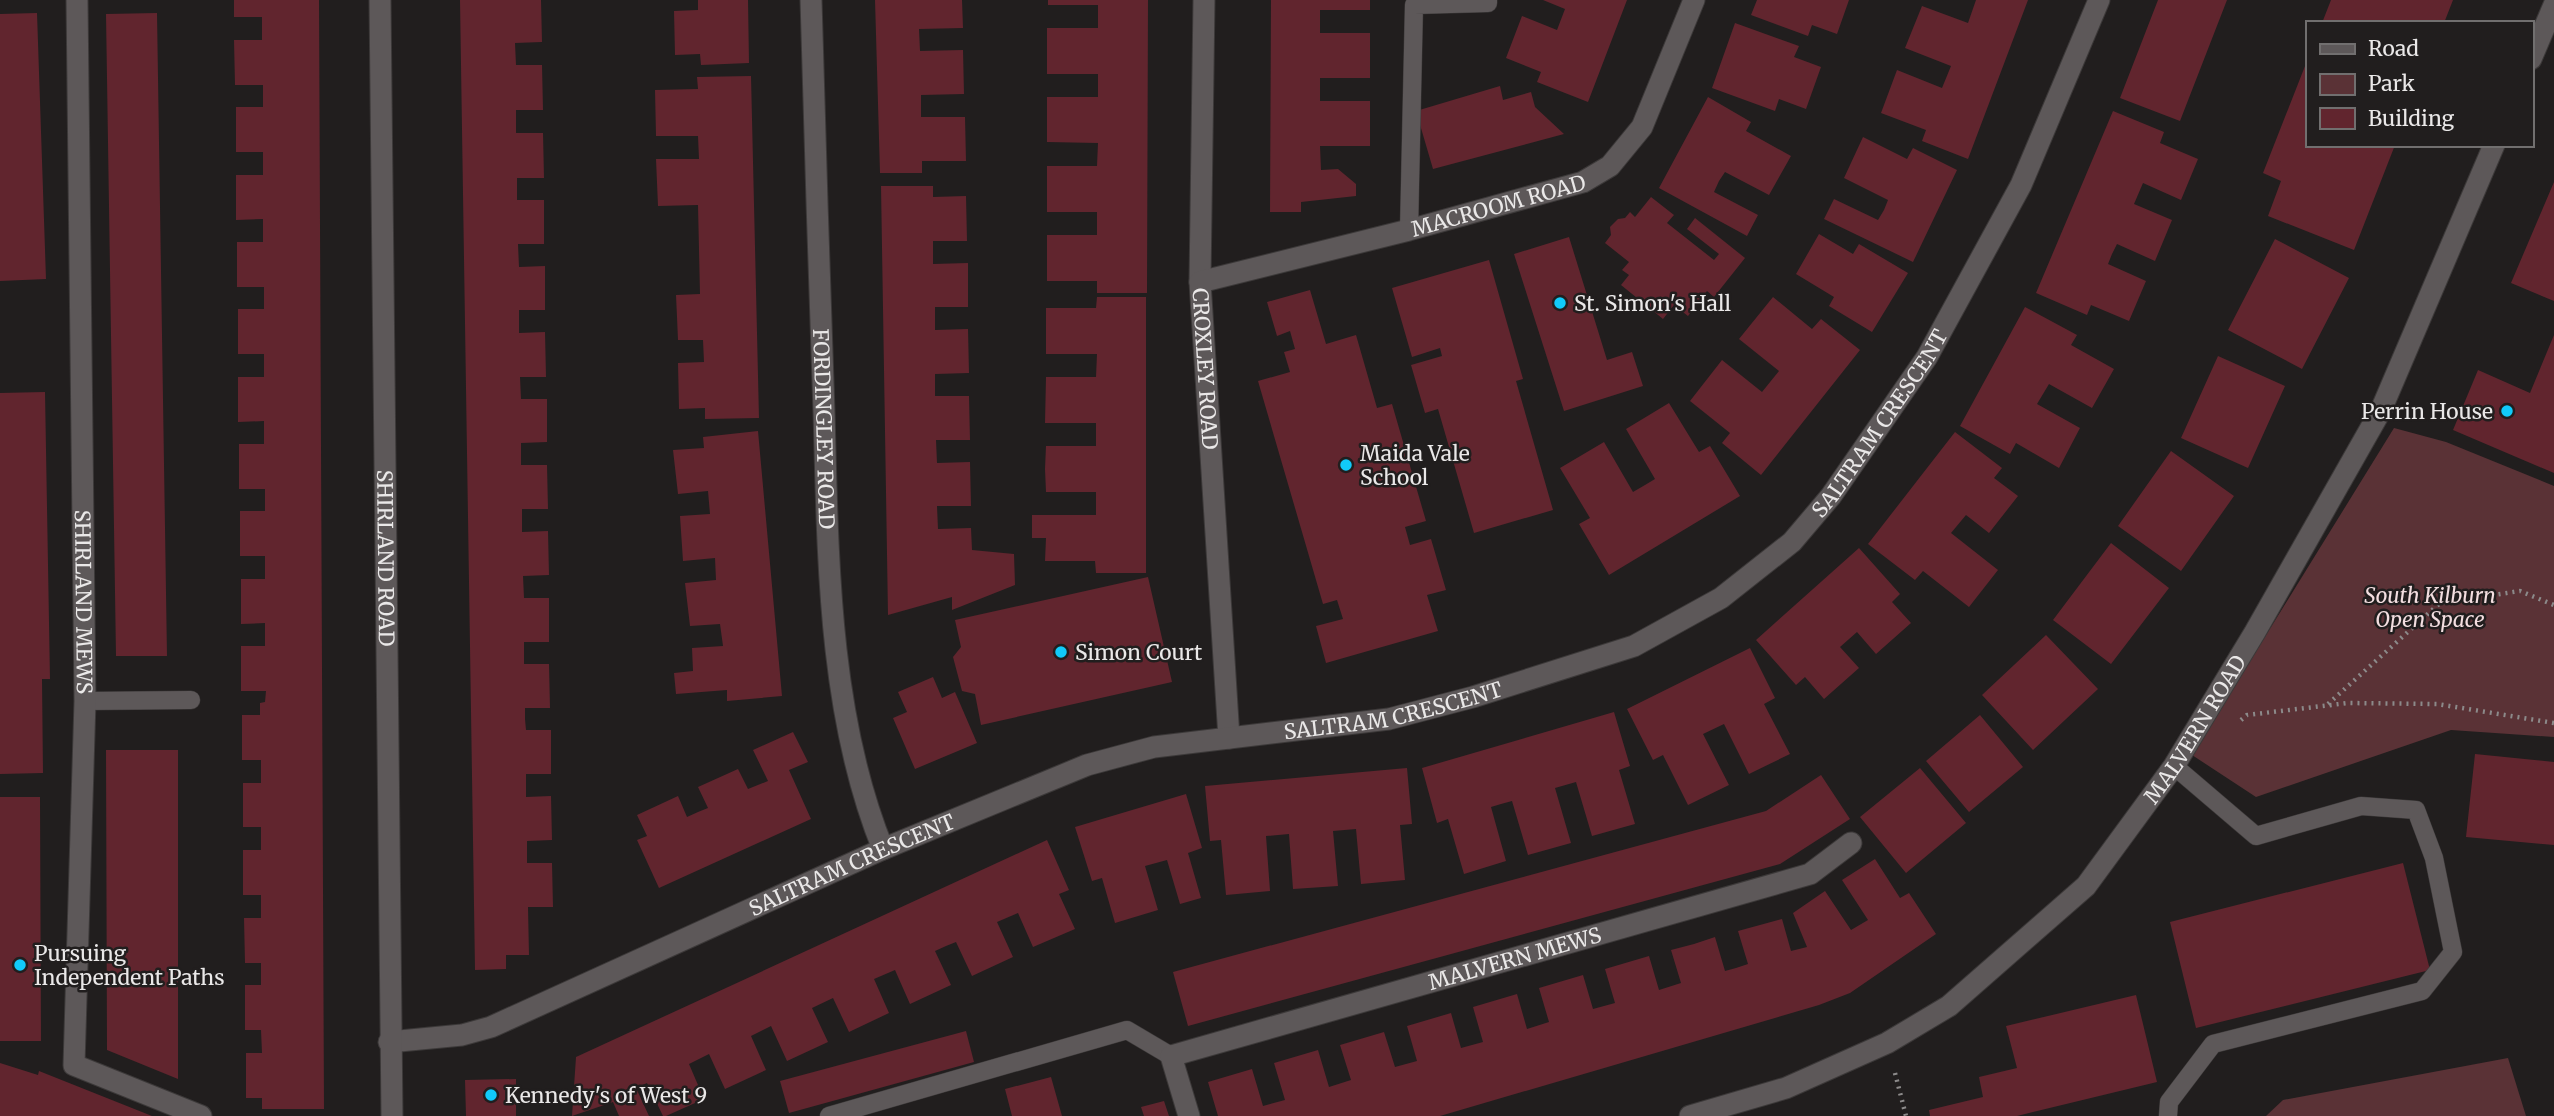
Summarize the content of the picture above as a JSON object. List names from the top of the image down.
{
  "streets": {
    "street": [
      "MACROOM ROAD",
      "CROXLEY ROAD",
      "SALTRAM CRESCENT",
      "FORDINGLEY ROAD",
      "SHIRLAND ROAD",
      "SHIRLAND MEWS",
      "MALVERN ROAD",
      "MALVERN MEWS"
    ]
  },
  "crossings": [
    ["MACROOM ROAD", "CROXLEY ROAD"],
    ["CROXLEY ROAD", "SALTRAM CRESCENT"],
    ["SALTRAM CRESCENT", "FORDINGLEY ROAD"],
    ["SALTRAM CRESCENT", "SHIRLAND ROAD"]
  ],
  "parks": ["South Kilburn Open Space"],
  "places": [
    "St. Simon's Hall",
    "Perrin House",
    "Maida Vale School",
    "Simon Court",
    "Pursuing Independent Paths",
    "Kennedy's of West 9"
  ],
  "legend": ["Road", "Park", "Building"]
}
